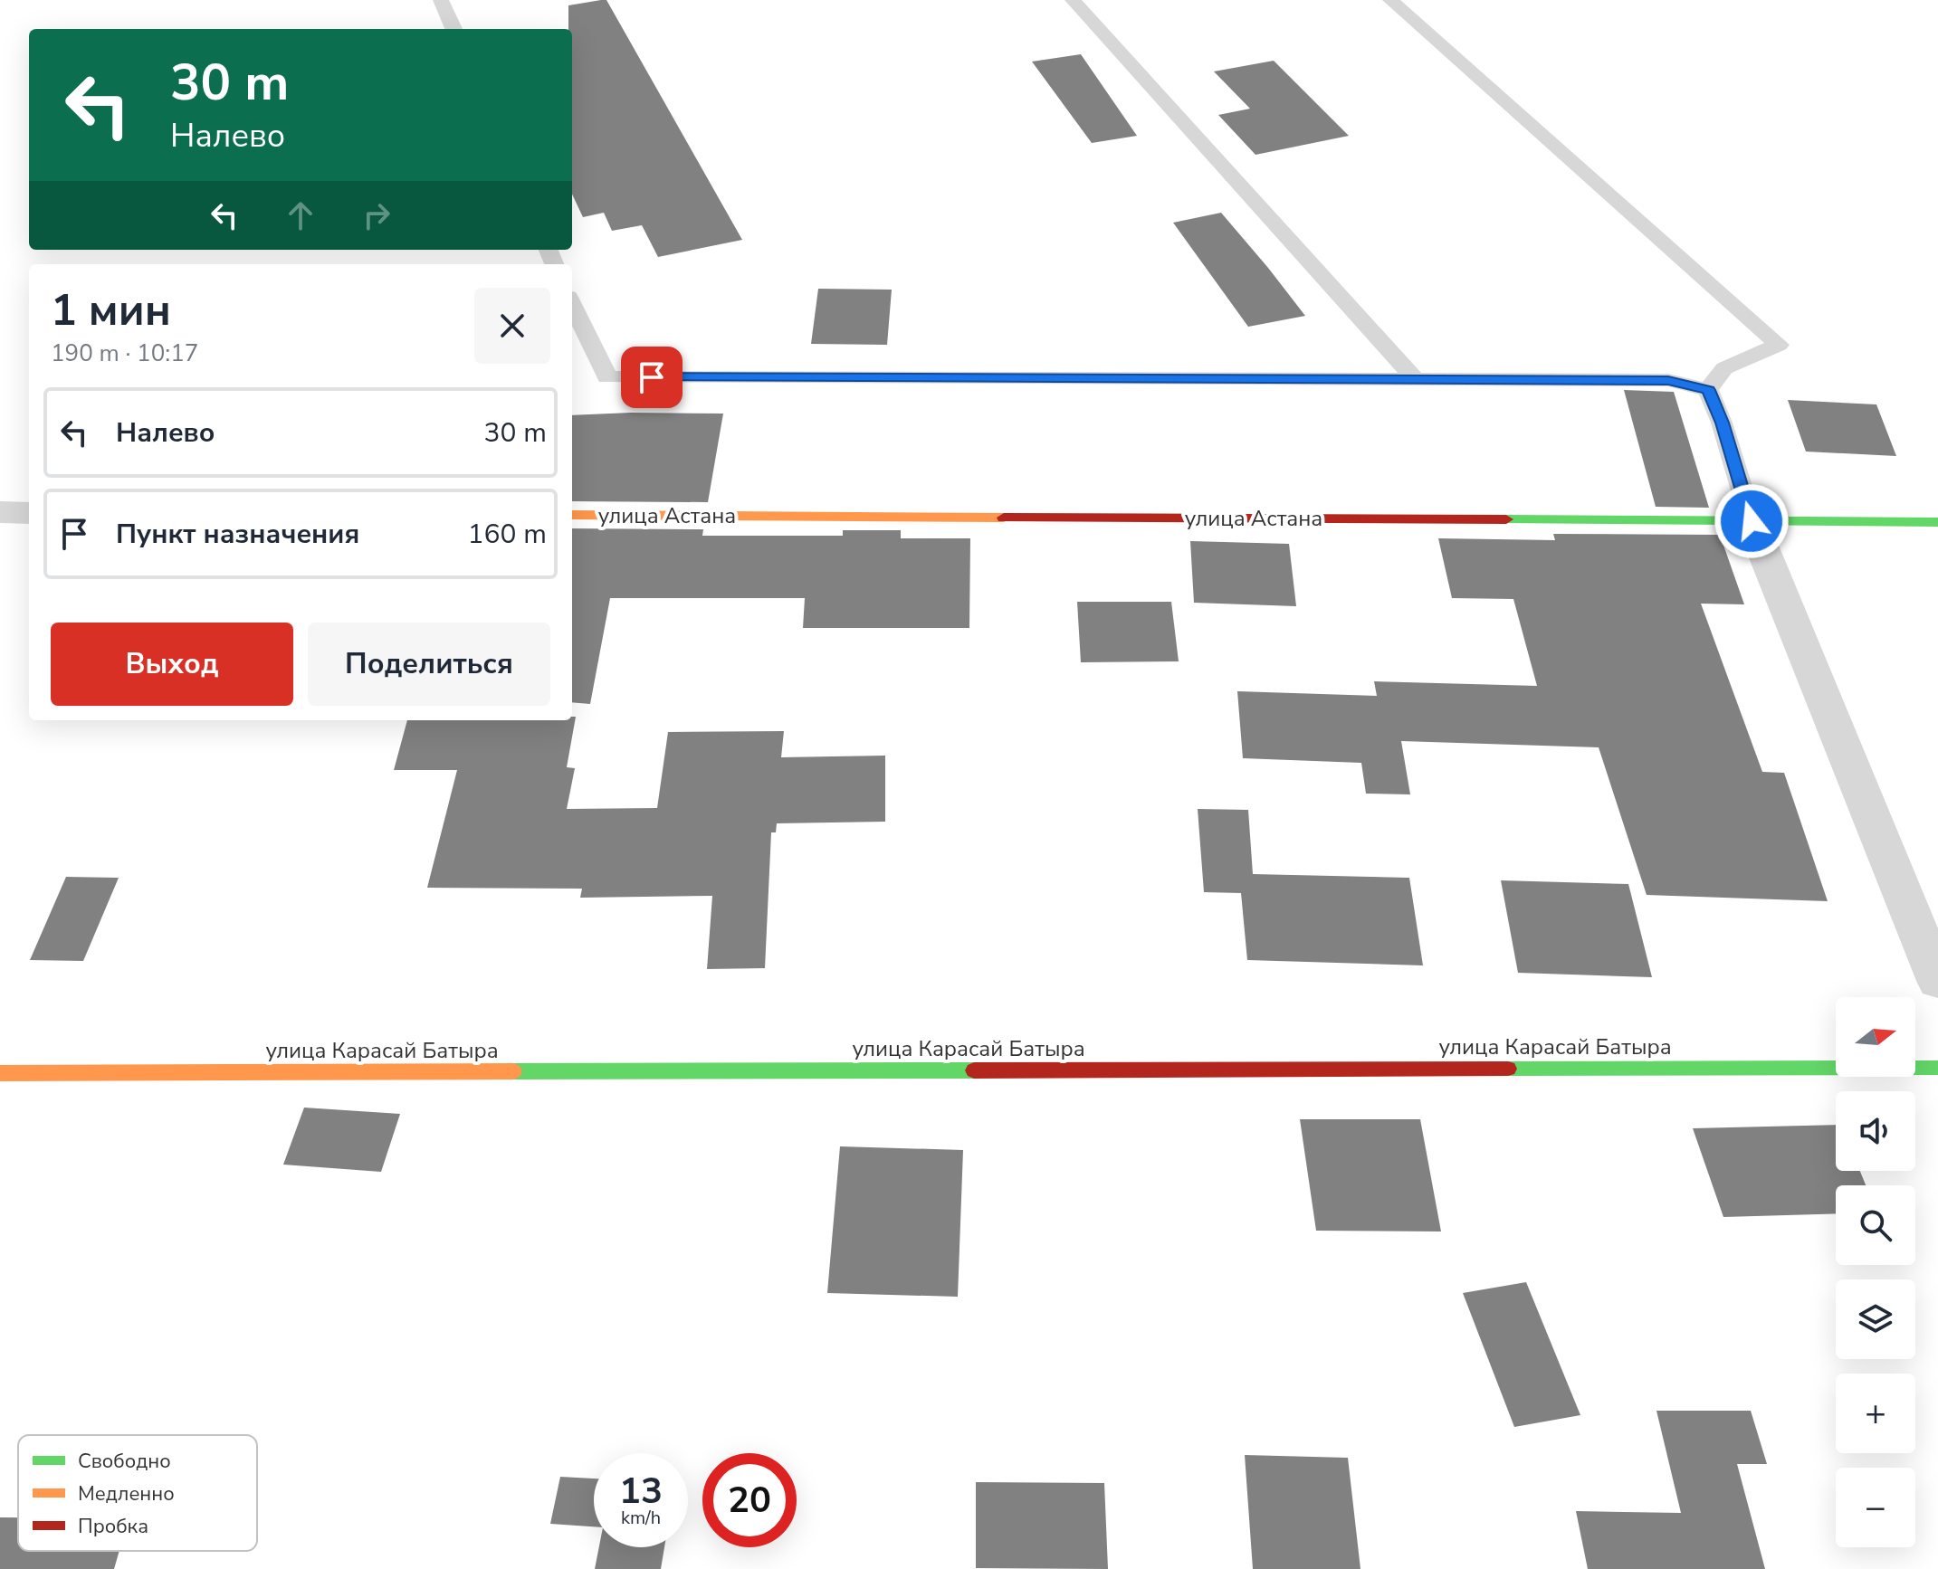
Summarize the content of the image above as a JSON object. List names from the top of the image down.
{
  "streets": {
    "street": ["улица Астана", "улица Карасай Батыра"]
  },
  "legend": ["Свободно", "Медленно", "Пробка"],
  "north": "right",
  "page": {
    "turn": ["30 m", "Налево"],
    "heading": ["1 мин", "190 m · 10:17"],
    "list": [
      {
        "name": "Налево",
        "value": "30 m"
      },
      {
        "name": "Пункт назначения",
        "value": "160 m"
      }
    ],
    "buttons": ["Выход", "Поделиться"],
    "map_buttons": ["+", "−"],
    "speed": "13 km/h",
    "limit": "20"
  }
}
